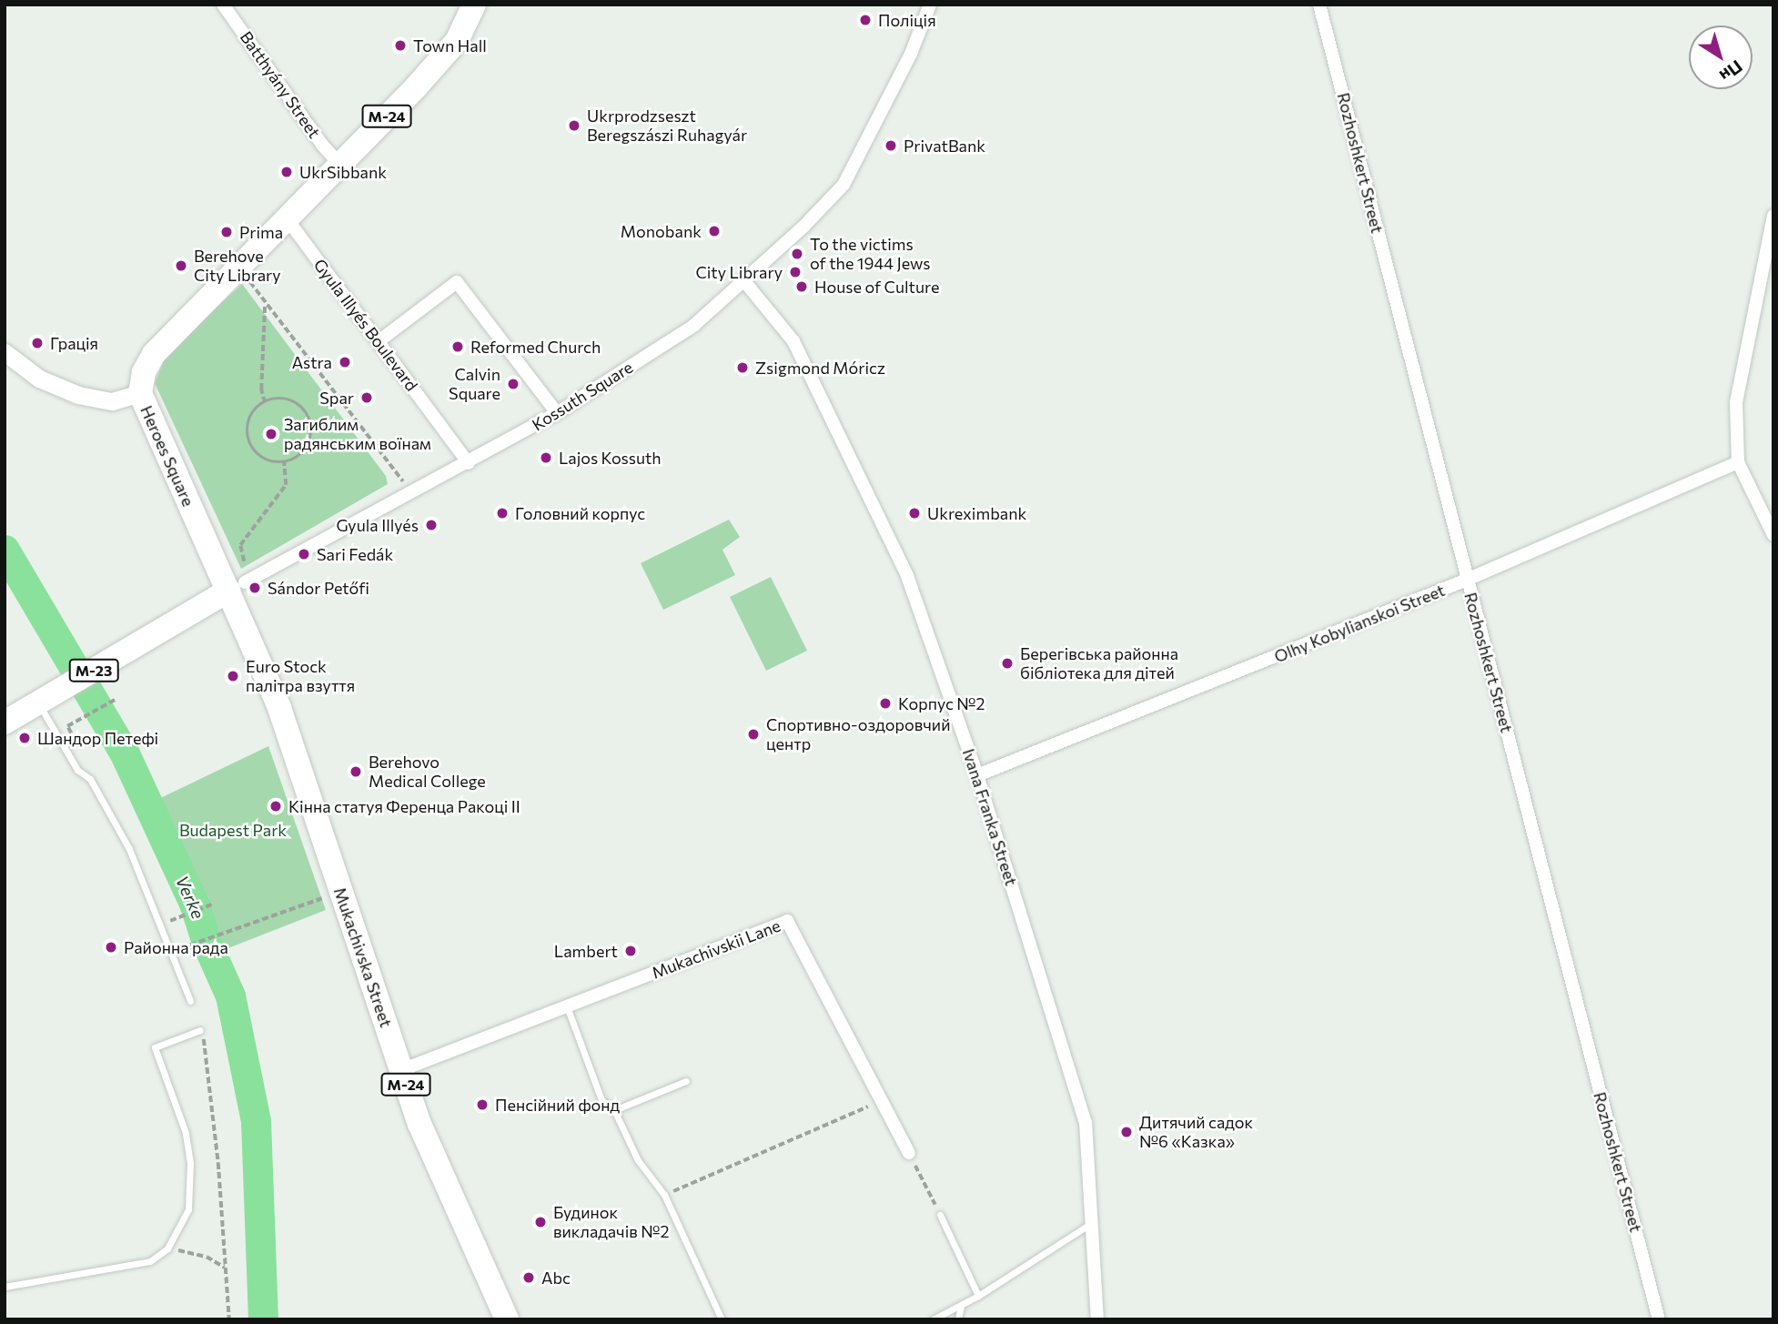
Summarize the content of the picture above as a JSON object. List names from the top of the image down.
{
  "streets": {
    "highway": [
      "М-24",
      "Heroes Square",
      "М-23",
      "Mukachivska Street"
    ],
    "street": [
      "Batthyány Street",
      "Rozhoshkert Street",
      "Gyula Illyés Boulevard",
      "Kossuth Square",
      "Olhy Kobylianskoi Street",
      "Ivana Franka Street",
      "Mukachivskii Lane"
    ]
  },
  "crossings": [
    ["Batthyány Street", "М-24"],
    ["М-24", "Gyula Illyés Boulevard"],
    ["М-24", "Heroes Square"],
    ["Rozhoshkert Street", "Olhy Kobylianskoi Street"],
    ["Gyula Illyés Boulevard", "Kossuth Square"],
    ["Gyula Illyés Boulevard", "Heroes Square"],
    ["Kossuth Square", "Ivana Franka Street"],
    ["Heroes Square", "М-23"],
    ["Heroes Square", "Mukachivska Street"],
    ["Olhy Kobylianskoi Street", "Ivana Franka Street"],
    ["М-23", "Mukachivska Street"],
    ["Mukachivskii Lane", "Mukachivska Street"]
  ],
  "water": ["Verke"],
  "parks": ["Budapest Park"],
  "places": [
    "Поліція",
    "Town Hall",
    "Ukrprodzseszt Beregszászi Ruhagyár",
    "PrivatBank",
    "UkrSibbank",
    "Monobank",
    "Prima",
    "To the victims of the 1944 Jews",
    "Berehove City Library",
    "City Library",
    "House of Culture",
    "Грація",
    "Reformed Church",
    "Astra",
    "Zsigmond Móricz",
    "Calvin Square",
    "Spar",
    "Загиблим радянським воїнам",
    "Lajos Kossuth",
    "Головний корпус",
    "Ukreximbank",
    "Gyula Illyés",
    "Sari Fedák",
    "Sándor Petőfi",
    "Берегівська районна бібліотека для дітей",
    "Euro Stock палітра взуття",
    "Корпус №2",
    "Спортивно-оздоровчий центр",
    "Шандор Петефі",
    "Berehovo Medical College",
    "Кінна статуя Ференца Ракоці II",
    "Районна рада",
    "Lambert",
    "Пенсійний фонд",
    "Дитячий садок №6 «Казка»",
    "Будинок викладачів №2",
    "Abc"
  ],
  "north": "bottom right"
}
